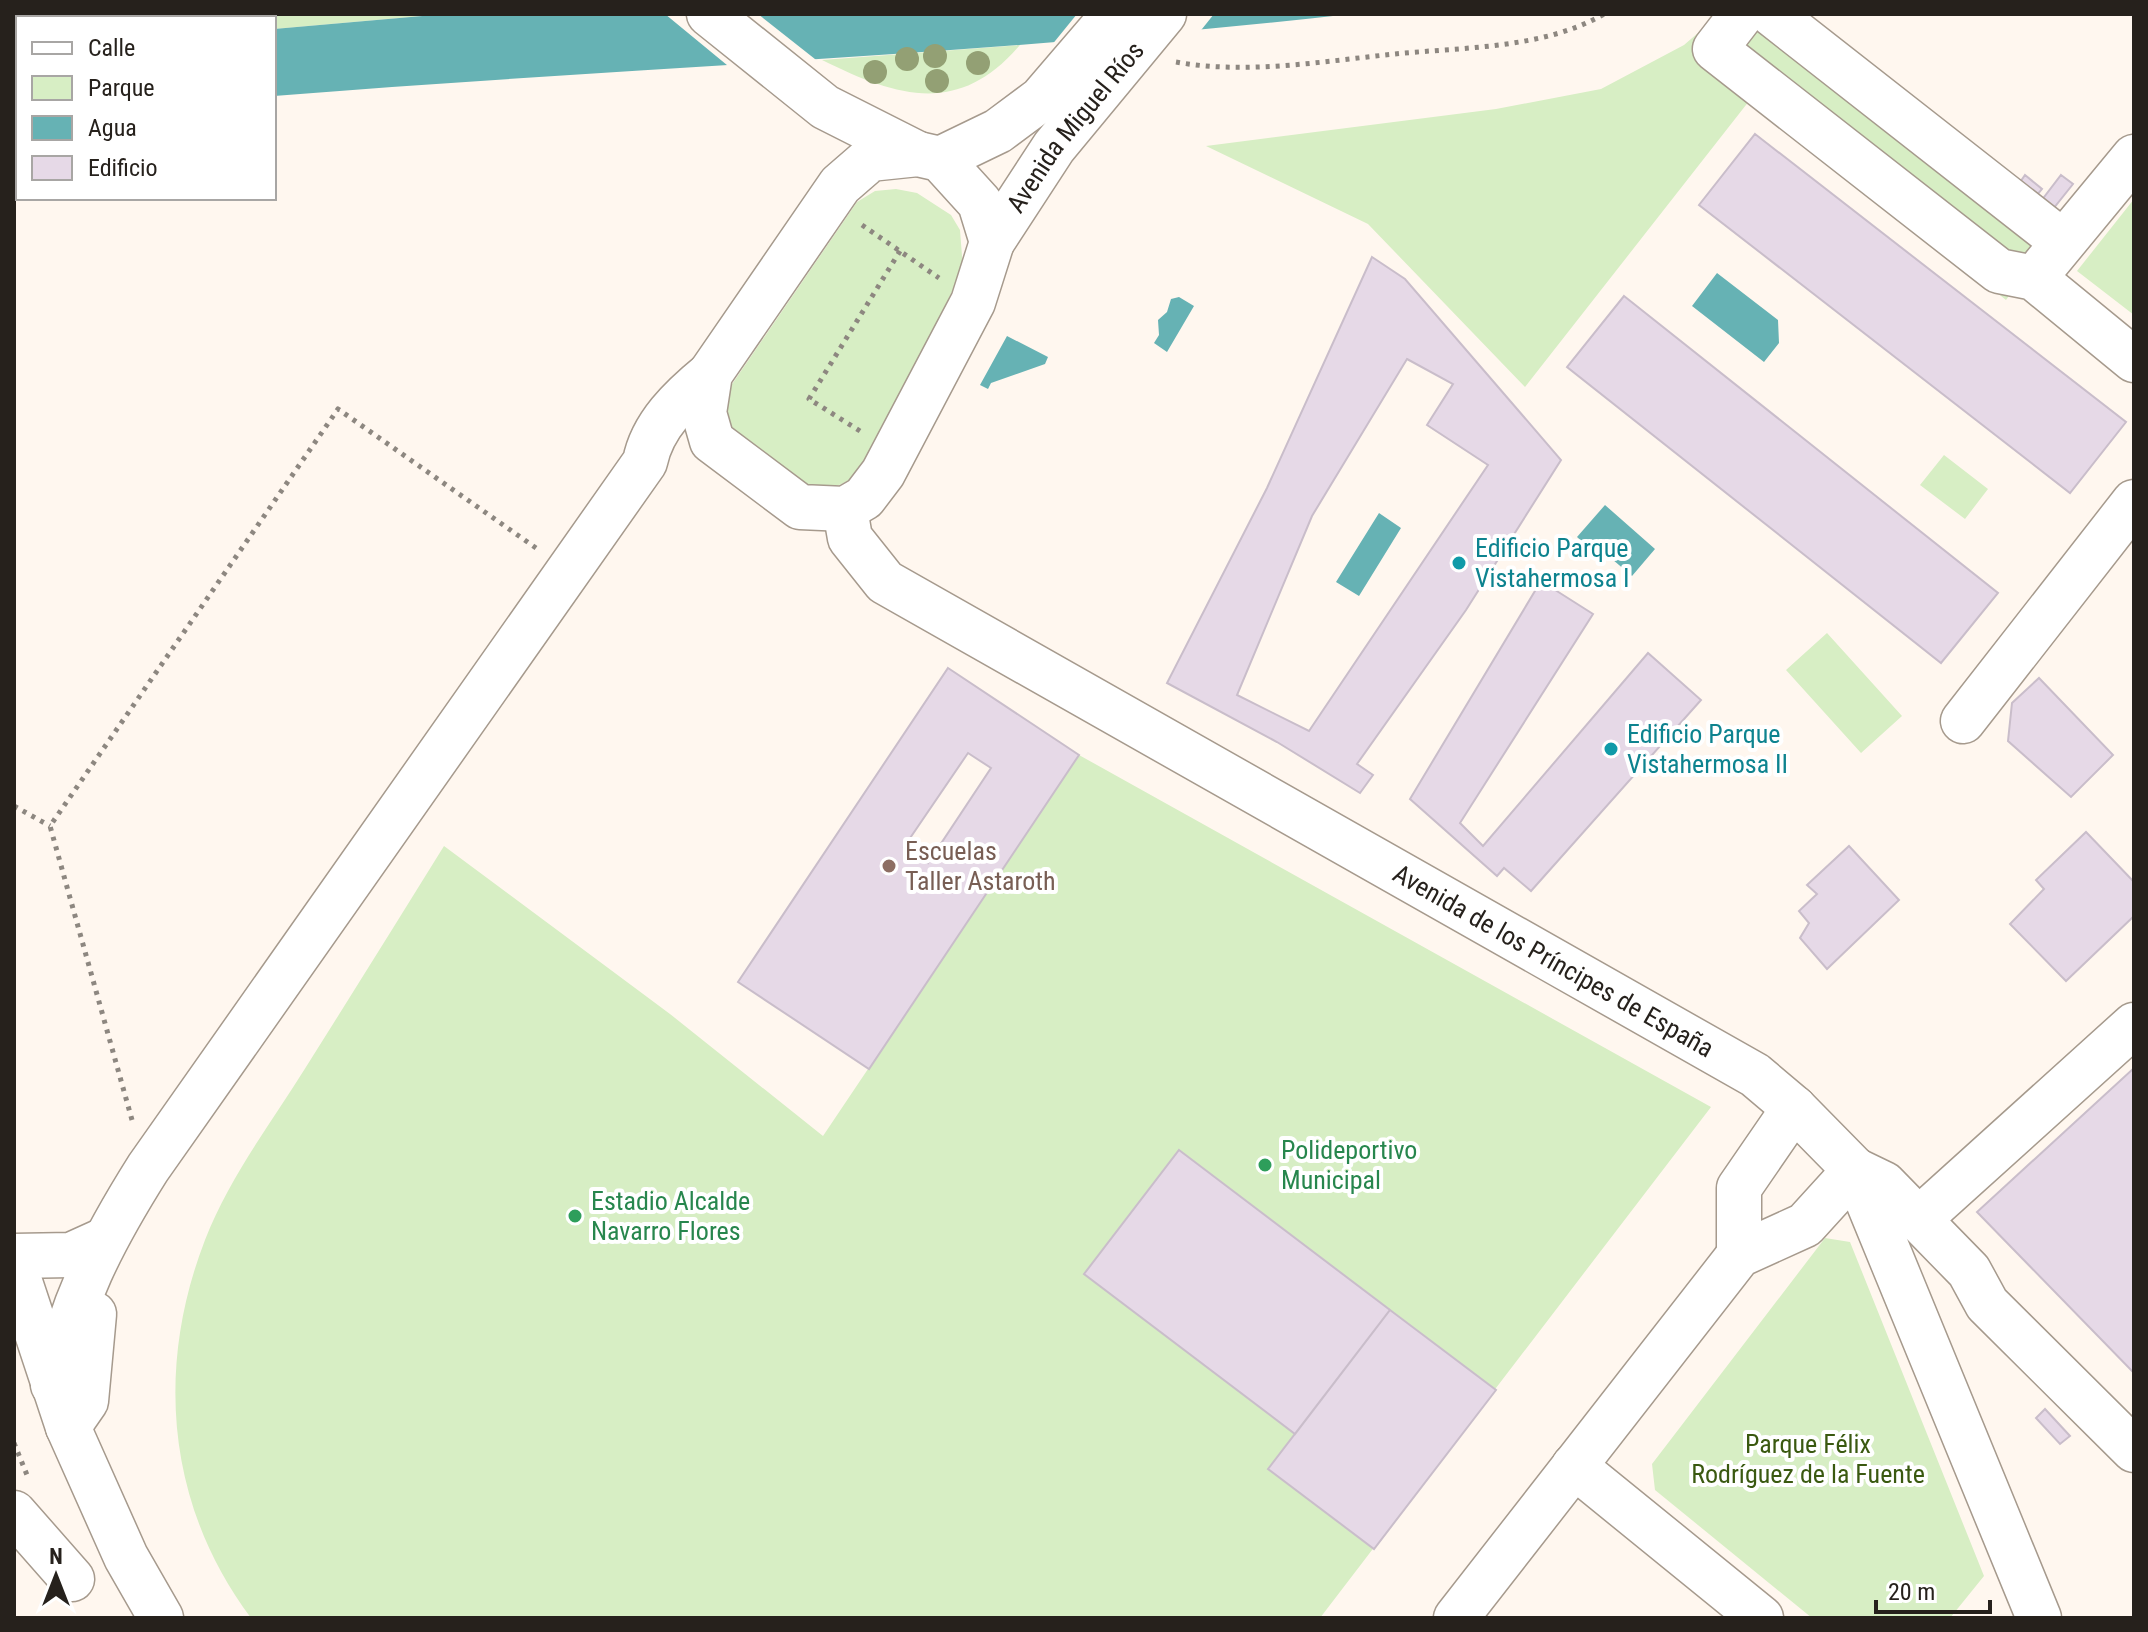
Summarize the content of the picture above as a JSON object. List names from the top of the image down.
{
  "streets": {
    "street": ["Avenida Miguel Ríos", "Avenida de los Príncipes de España"]
  },
  "crossings": [
    ["Avenida Miguel Ríos", "Avenida de los Príncipes de España"]
  ],
  "parks": ["Parque Félix Rodríguez de la Fuente"],
  "places": [
    "Edificio Parque Vistahermosa I",
    "Edificio Parque Vistahermosa II",
    "Escuelas Taller Astaroth",
    "Polideportivo Municipal",
    "Estadio Alcalde Navarro Flores"
  ],
  "legend": [
    "Calle",
    "Parque",
    "Agua",
    "Edificio"
  ],
  "scale_bar": "20 m",
  "north": "top"
}
